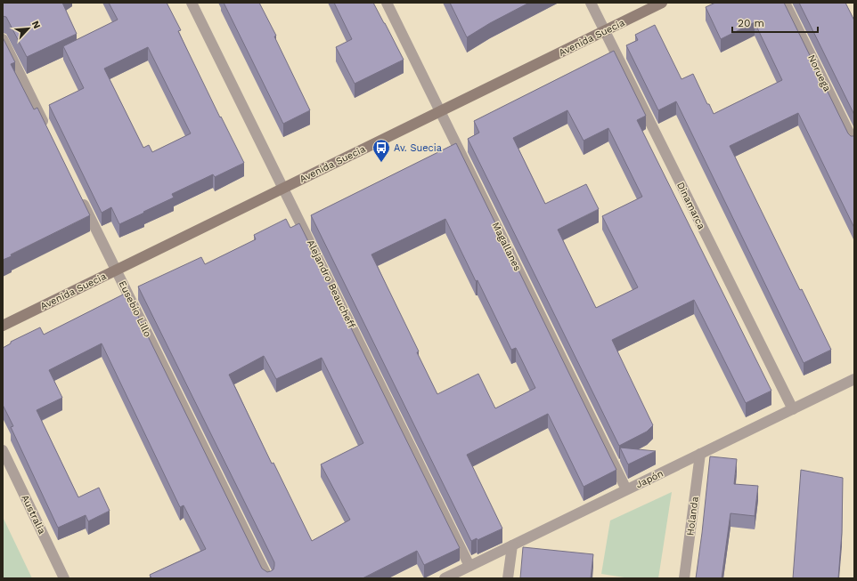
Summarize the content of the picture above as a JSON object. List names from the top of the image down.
{
  "streets": {
    "main road": ["Avenida Suecia"],
    "street": [
      "Noruega",
      "Dinamarca",
      "Magallanes",
      "Alejandro Beaucheff",
      "Eusebio Lillo",
      "Japón",
      "Australia",
      "Holanda"
    ]
  },
  "crossings": [
    ["Avenida Suecia", "Dinamarca"],
    ["Avenida Suecia", "Magallanes"],
    ["Avenida Suecia", "Alejandro Beaucheff"],
    ["Avenida Suecia", "Eusebio Lillo"],
    ["Dinamarca", "Japón"],
    ["Magallanes", "Japón"],
    ["Alejandro Beaucheff", "Japón"],
    ["Japón", "Holanda"]
  ],
  "places": {
    "bus stop": ["Av. Suecia"]
  },
  "scale_bar": "20 m",
  "north": "top right"
}
